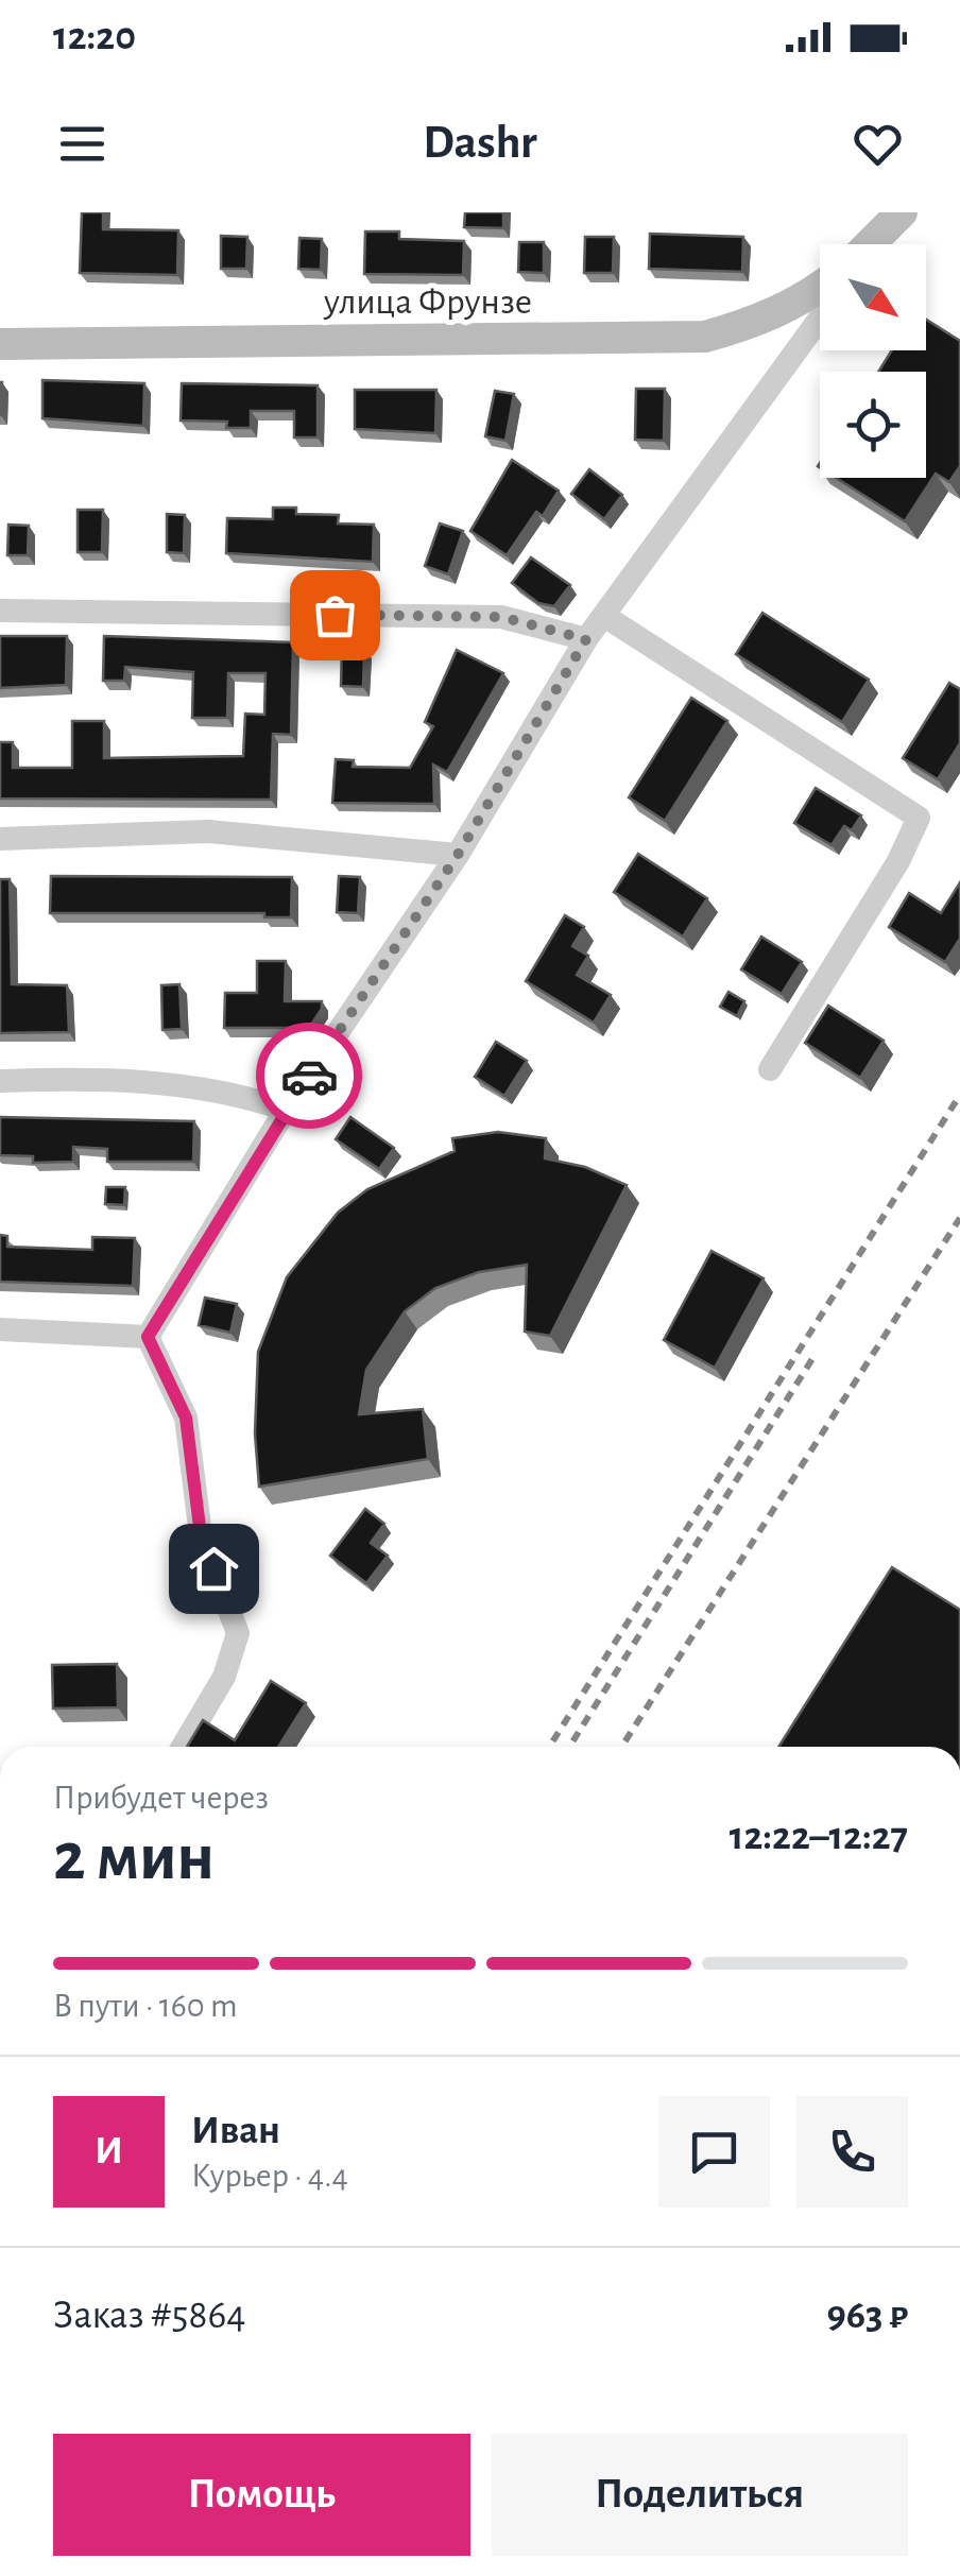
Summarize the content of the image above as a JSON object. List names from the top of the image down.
{
  "streets": {
    "street": ["улица Фрунзе"]
  },
  "north": "bottom right",
  "page": {
    "status": "12:20",
    "header": "Dashr",
    "heading": ["2 мин", "Прибудет через", "12:22–12:27"],
    "panel": [
      "Иван",
      "Курьер · 4.4",
      "Заказ #5864",
      "963 ₽"
    ],
    "bar": "В пути · 160 m",
    "round": "И",
    "buttons": ["Помощь", "Поделиться"]
  }
}
